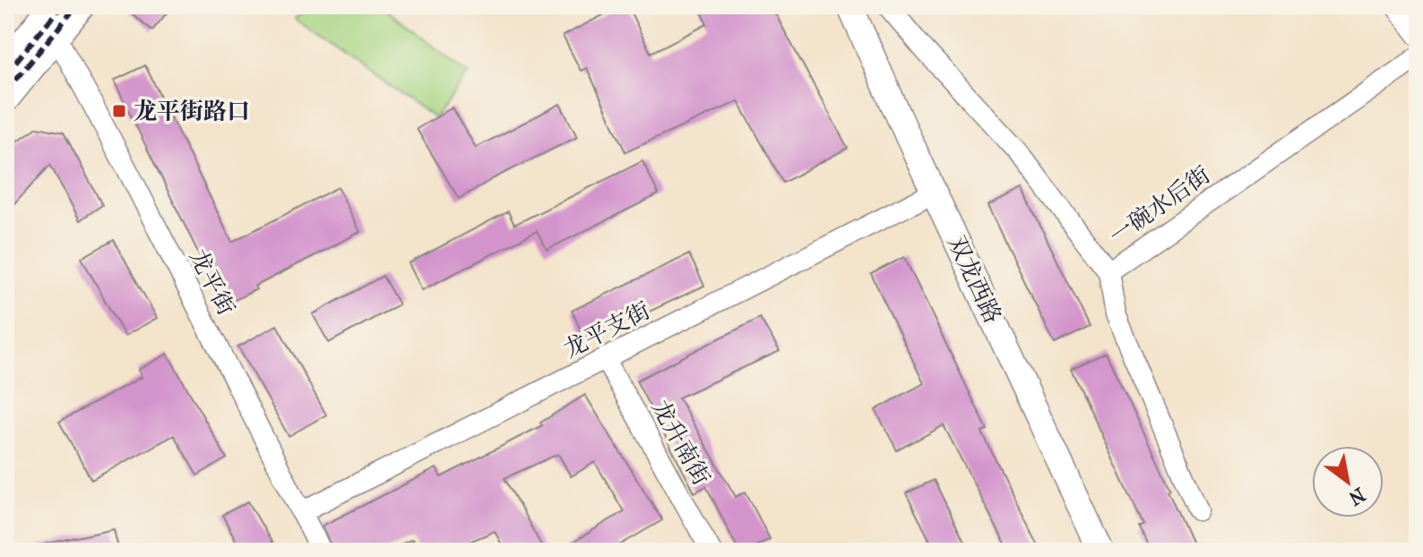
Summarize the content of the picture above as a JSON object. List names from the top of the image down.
{
  "streets": {
    "main road": ["双龙西路"],
    "street": [
      "一碗水后街",
      "龙平街",
      "龙平支街",
      "龙升南街"
    ]
  },
  "crossings": [
    ["双龙西路", "龙平支街"],
    ["龙平街", "龙平支街"],
    ["龙平支街", "龙升南街"]
  ],
  "places": {
    "transit": ["龙平街路口"]
  },
  "north": "bottom right"
}
